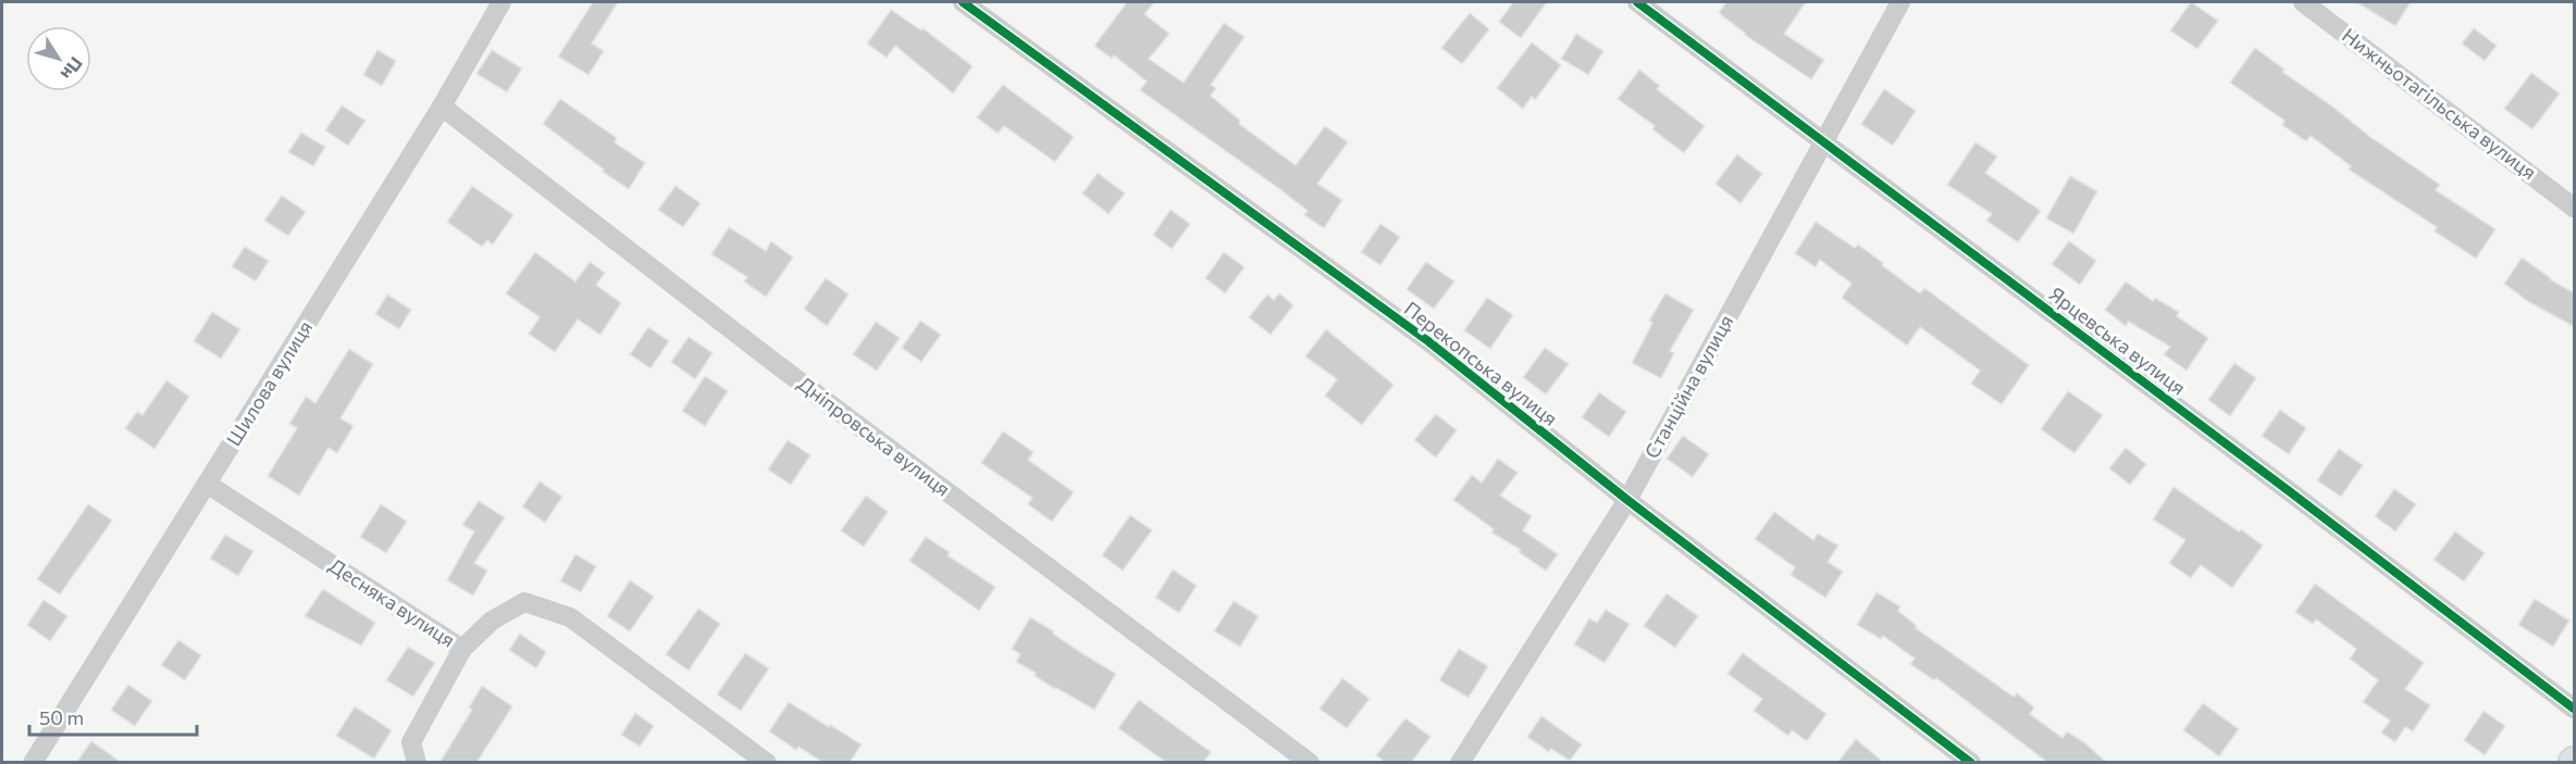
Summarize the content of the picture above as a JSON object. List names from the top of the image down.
{
  "streets": {
    "street": [
      "Нижньотагільська вулиця",
      "Ярцевська вулиця",
      "Перекопська вулиця",
      "Шилова вулиця",
      "Станційна вулиця",
      "Дніпровська вулиця",
      "Десняка вулиця"
    ]
  },
  "crossings": [
    ["Ярцевська вулиця", "Станційна вулиця"],
    ["Перекопська вулиця", "Станційна вулиця"],
    ["Шилова вулиця", "Дніпровська вулиця"],
    ["Шилова вулиця", "Десняка вулиця"]
  ],
  "scale_bar": "50 m",
  "north": "bottom right"
}
